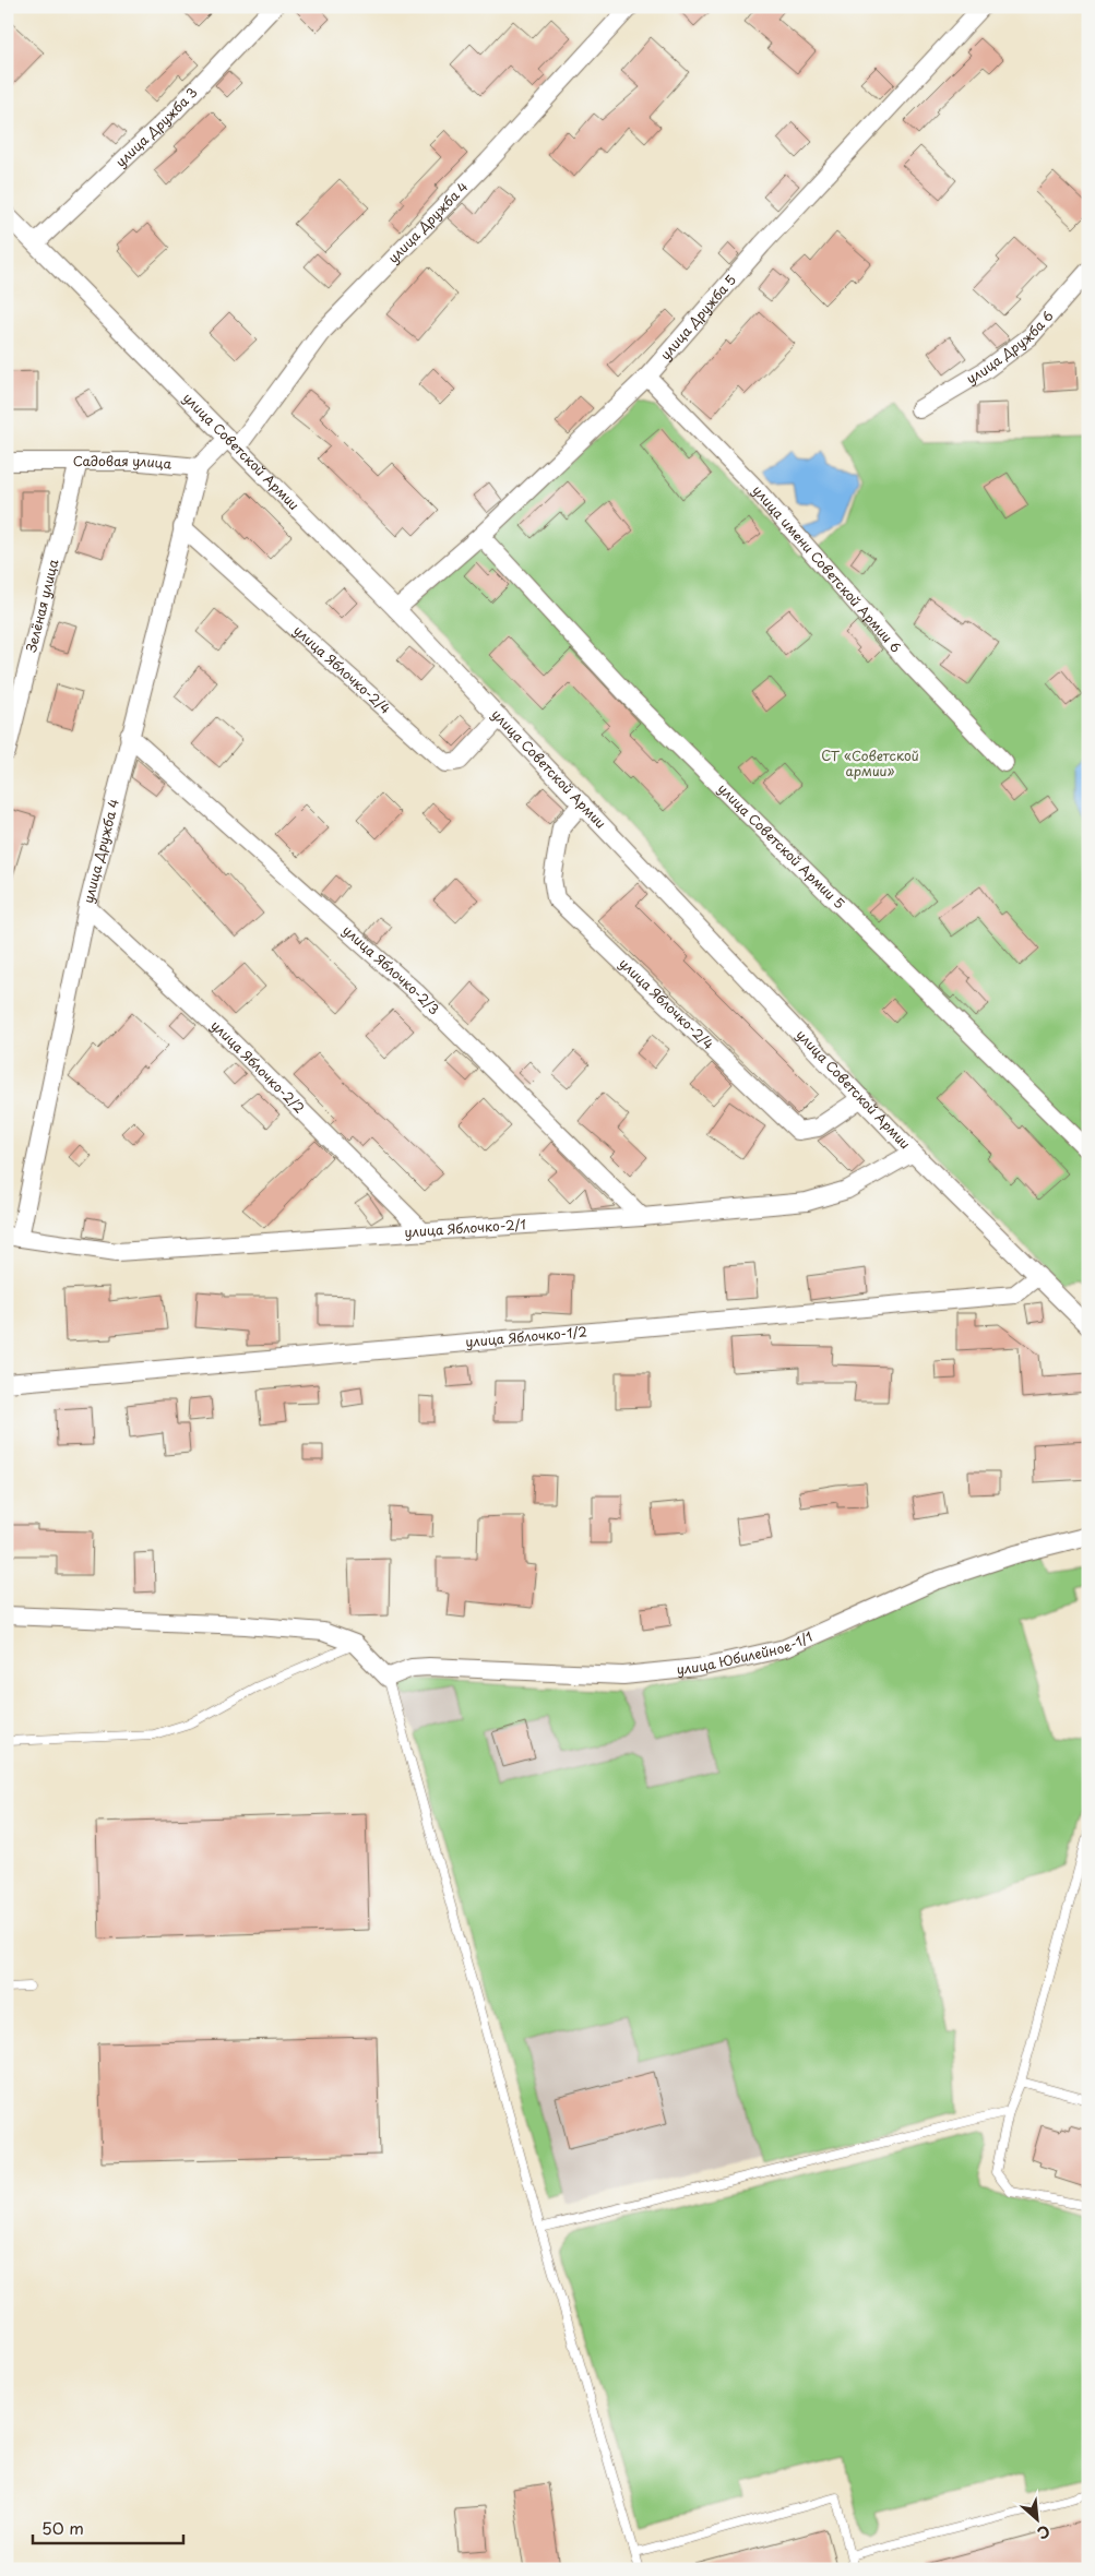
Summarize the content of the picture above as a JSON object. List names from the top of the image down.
{
  "streets": {
    "street": [
      "улица Дружба 3",
      "улица Дружба 4",
      "улица Дружба 5",
      "улица Дружба 6",
      "улица Советской Армии",
      "Садовая улица",
      "улица имени Советской Армии 6",
      "Зелёная улица",
      "улица Яблочко-2/4",
      "улица Советской Армии 5",
      "улица Яблочко-2/3",
      "улица Яблочко-2/2",
      "улица Яблочко-2/1",
      "улица Яблочко-1/2",
      "улица Юбилейное-1/1"
    ]
  },
  "crossings": [
    ["улица Дружба 3", "улица Советской Армии"],
    ["улица Дружба 4", "улица Советской Армии"],
    ["улица Дружба 4", "Садовая улица"],
    ["улица Дружба 4", "улица Яблочко-2/4"],
    ["улица Дружба 4", "улица Яблочко-2/3"],
    ["улица Дружба 4", "улица Яблочко-2/2"],
    ["улица Дружба 4", "улица Яблочко-2/1"],
    ["улица Дружба 5", "улица Советской Армии"],
    ["улица Дружба 5", "улица имени Советской Армии 6"],
    ["улица Дружба 5", "улица Советской Армии 5"],
    ["улица Советской Армии", "улица Яблочко-2/4"],
    ["улица Советской Армии", "улица Яблочко-2/1"],
    ["улица Советской Армии", "улица Яблочко-1/2"],
    ["Садовая улица", "Зелёная улица"],
    ["улица Яблочко-2/3", "улица Яблочко-2/1"],
    ["улица Яблочко-2/2", "улица Яблочко-2/1"]
  ],
  "parks": ["СТ «Советской армии»"],
  "scale_bar": "50 m",
  "north": "bottom right"
}
